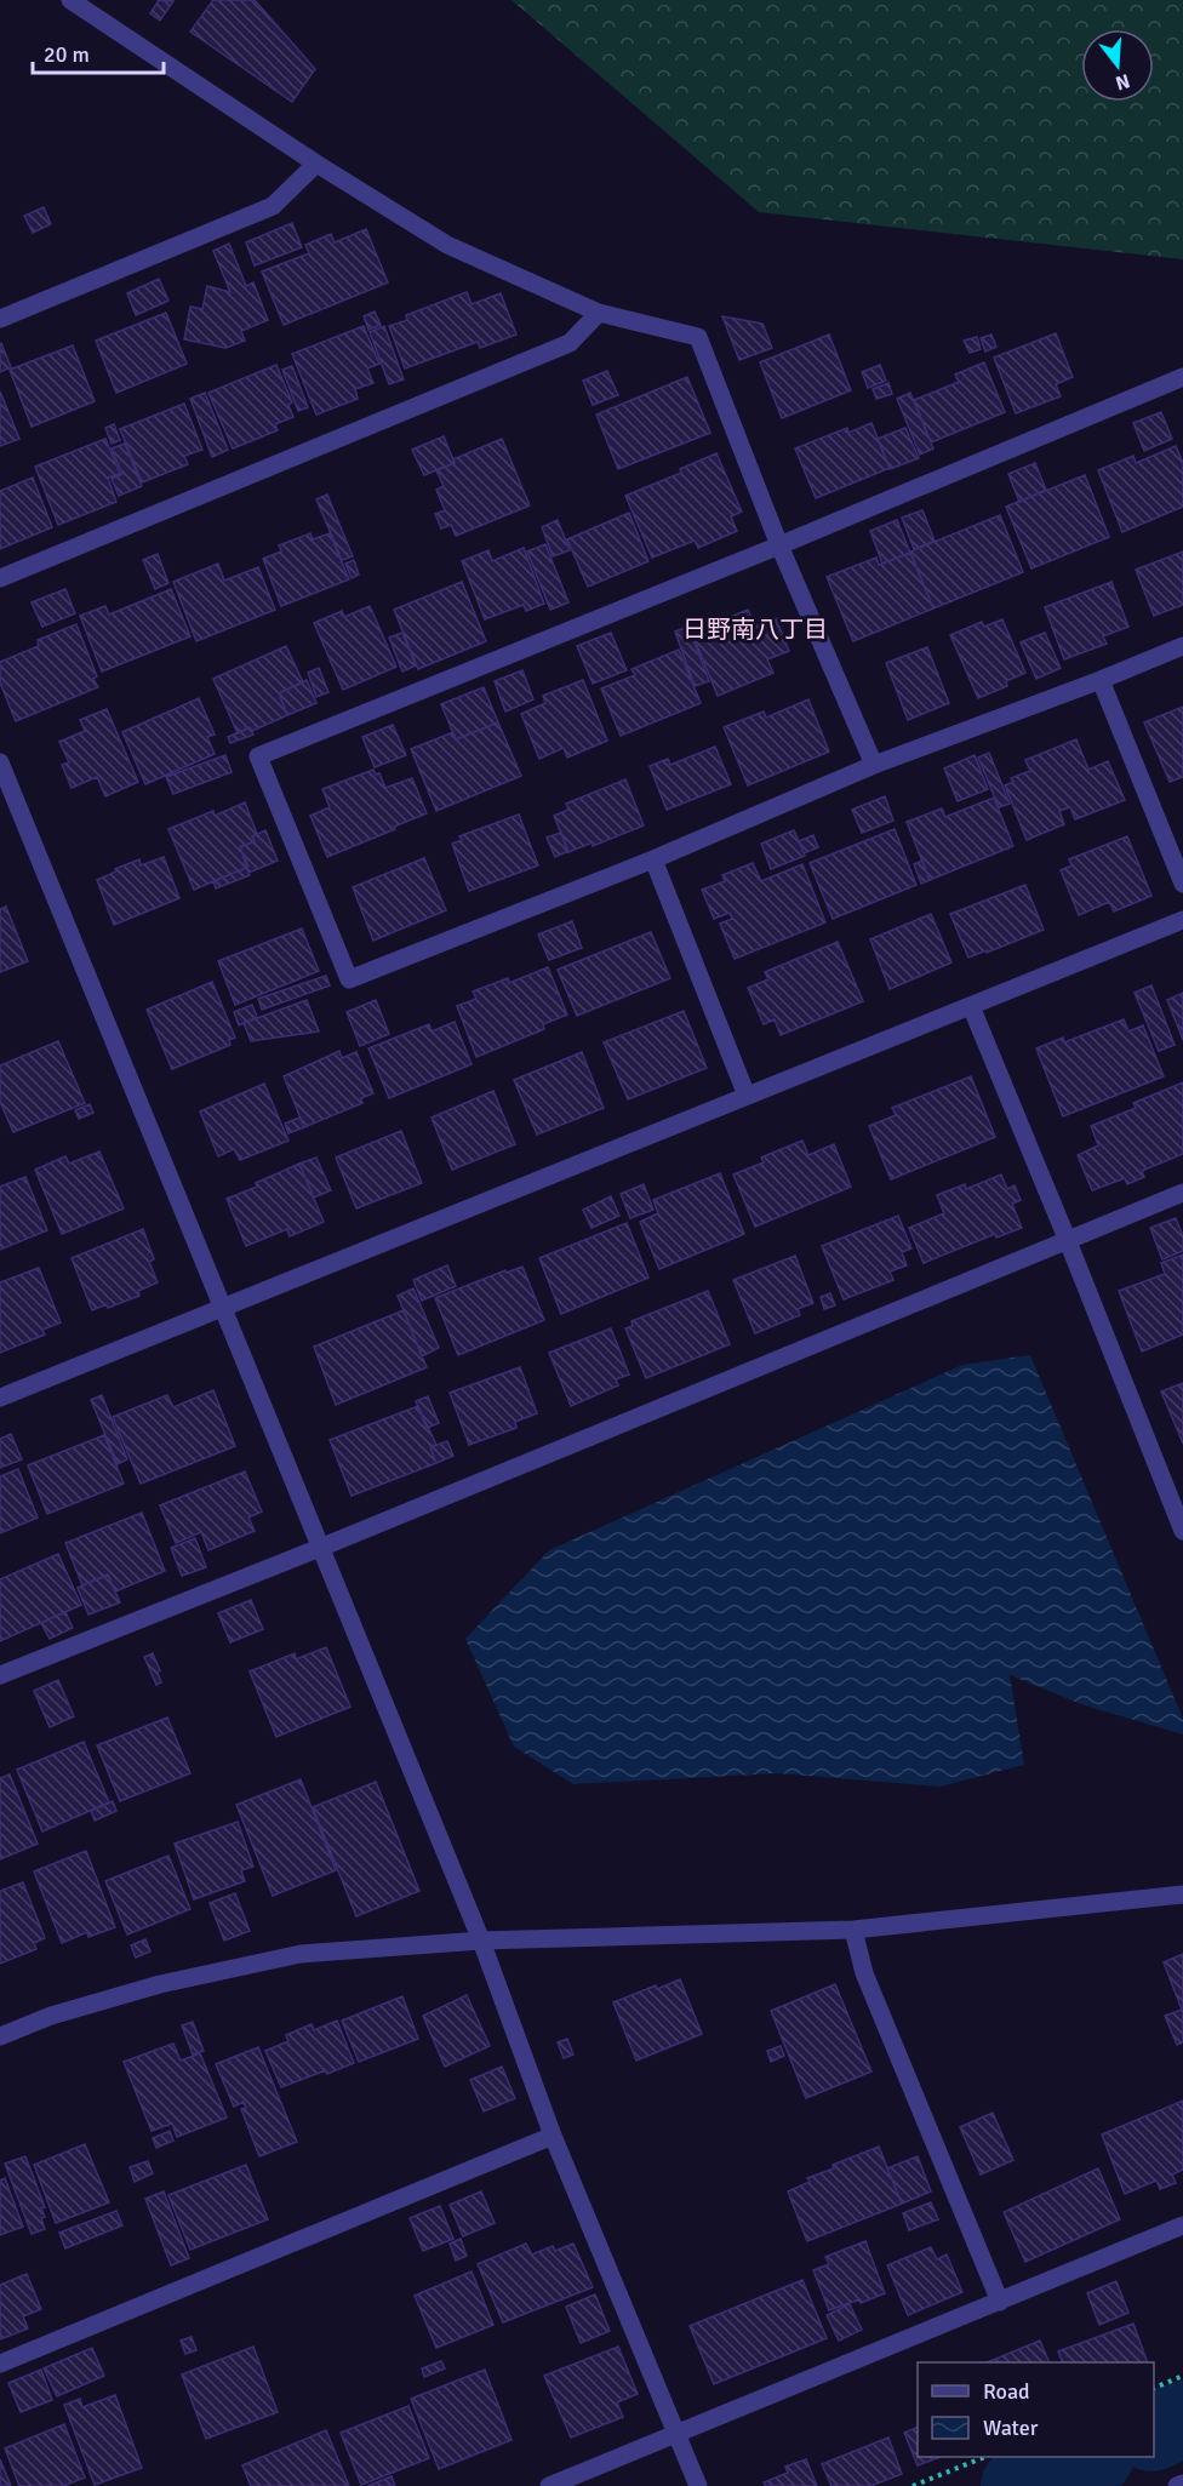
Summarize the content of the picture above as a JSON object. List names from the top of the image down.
{
  "districts": ["日野南八丁目"],
  "legend": ["Road", "Water"],
  "scale_bar": "20 m",
  "north": "bottom"
}
